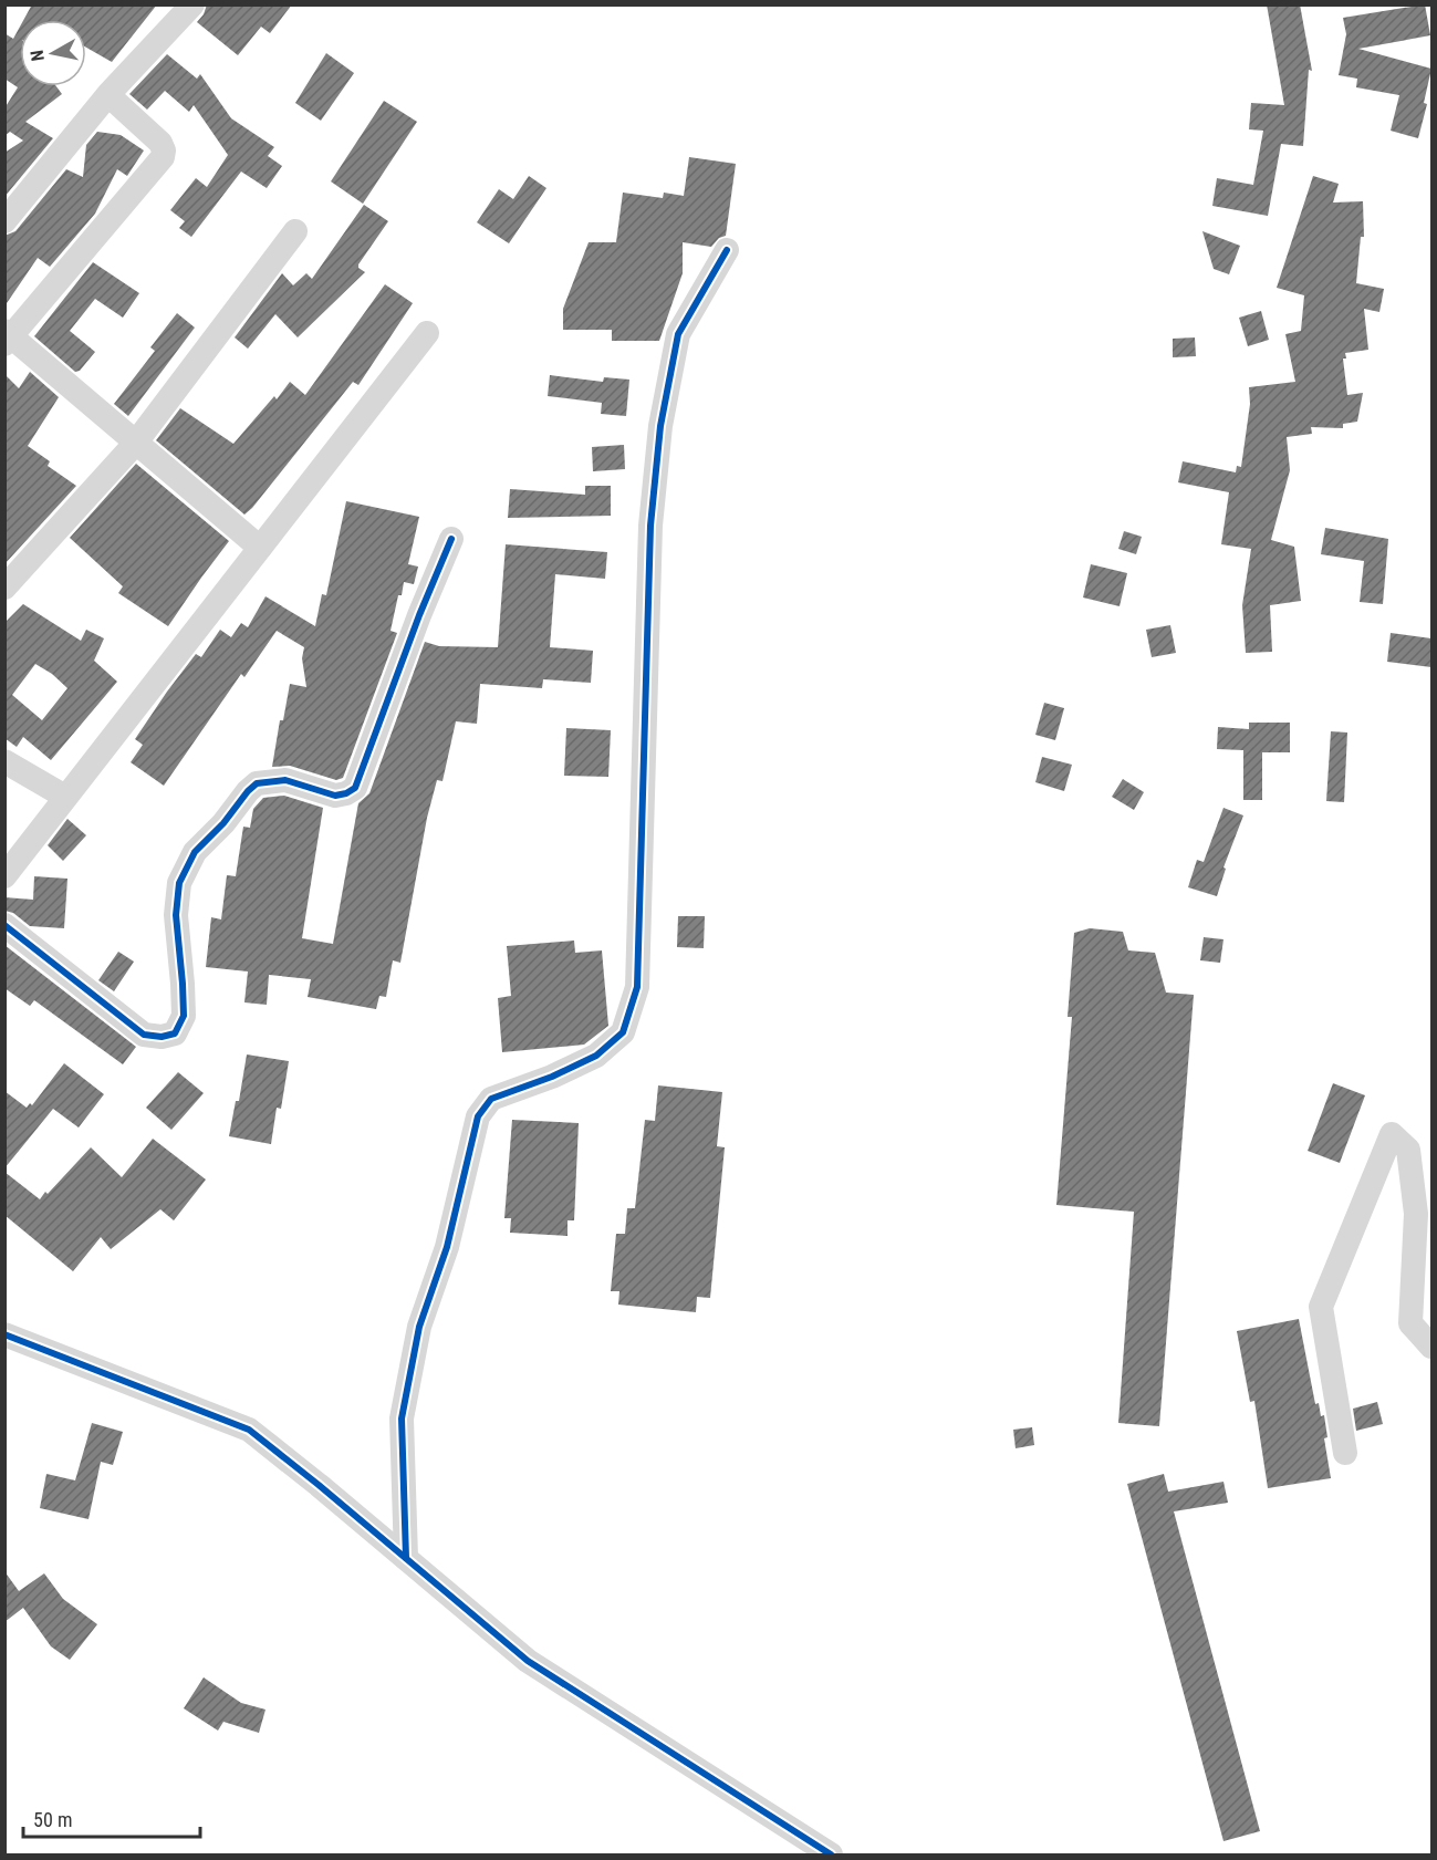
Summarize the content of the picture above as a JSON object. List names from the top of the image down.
{
  "scale_bar": "50 m",
  "north": "left"
}
